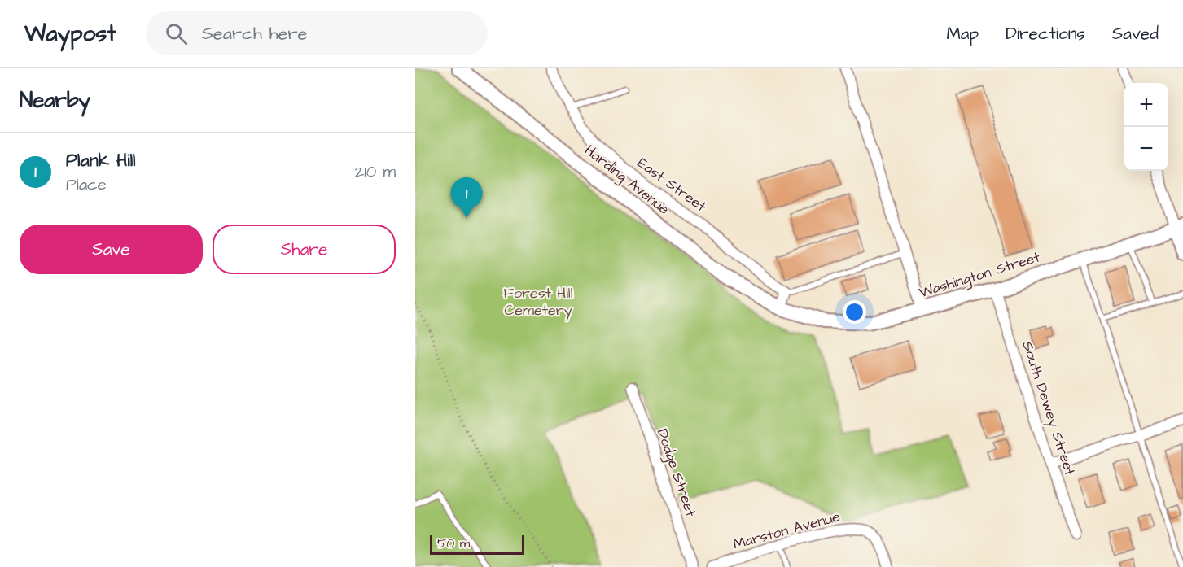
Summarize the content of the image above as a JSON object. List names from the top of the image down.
{
  "streets": {
    "main road": ["Harding Avenue", "Washington Street"],
    "street": [
      "East Street",
      "South Dewey Street",
      "Dodge Street",
      "Marston Avenue"
    ]
  },
  "crossings": [
    ["Harding Avenue", "Washington Street"],
    ["Washington Street", "South Dewey Street"]
  ],
  "parks": ["Forest Hill Cemetery"],
  "scale_bar": "50 m",
  "page": {
    "header": "Waypost",
    "search": "Search here",
    "nav": ["Map", "Directions", "Saved"],
    "heading": "Nearby",
    "map_buttons": ["+", "−"],
    "list": [
      {
        "mark": "1",
        "name": "Plank Hill",
        "note": "Place",
        "value": "210 m"
      }
    ],
    "pins": "1",
    "buttons": ["Save", "Share"],
    "scale": "50 m"
  }
}
